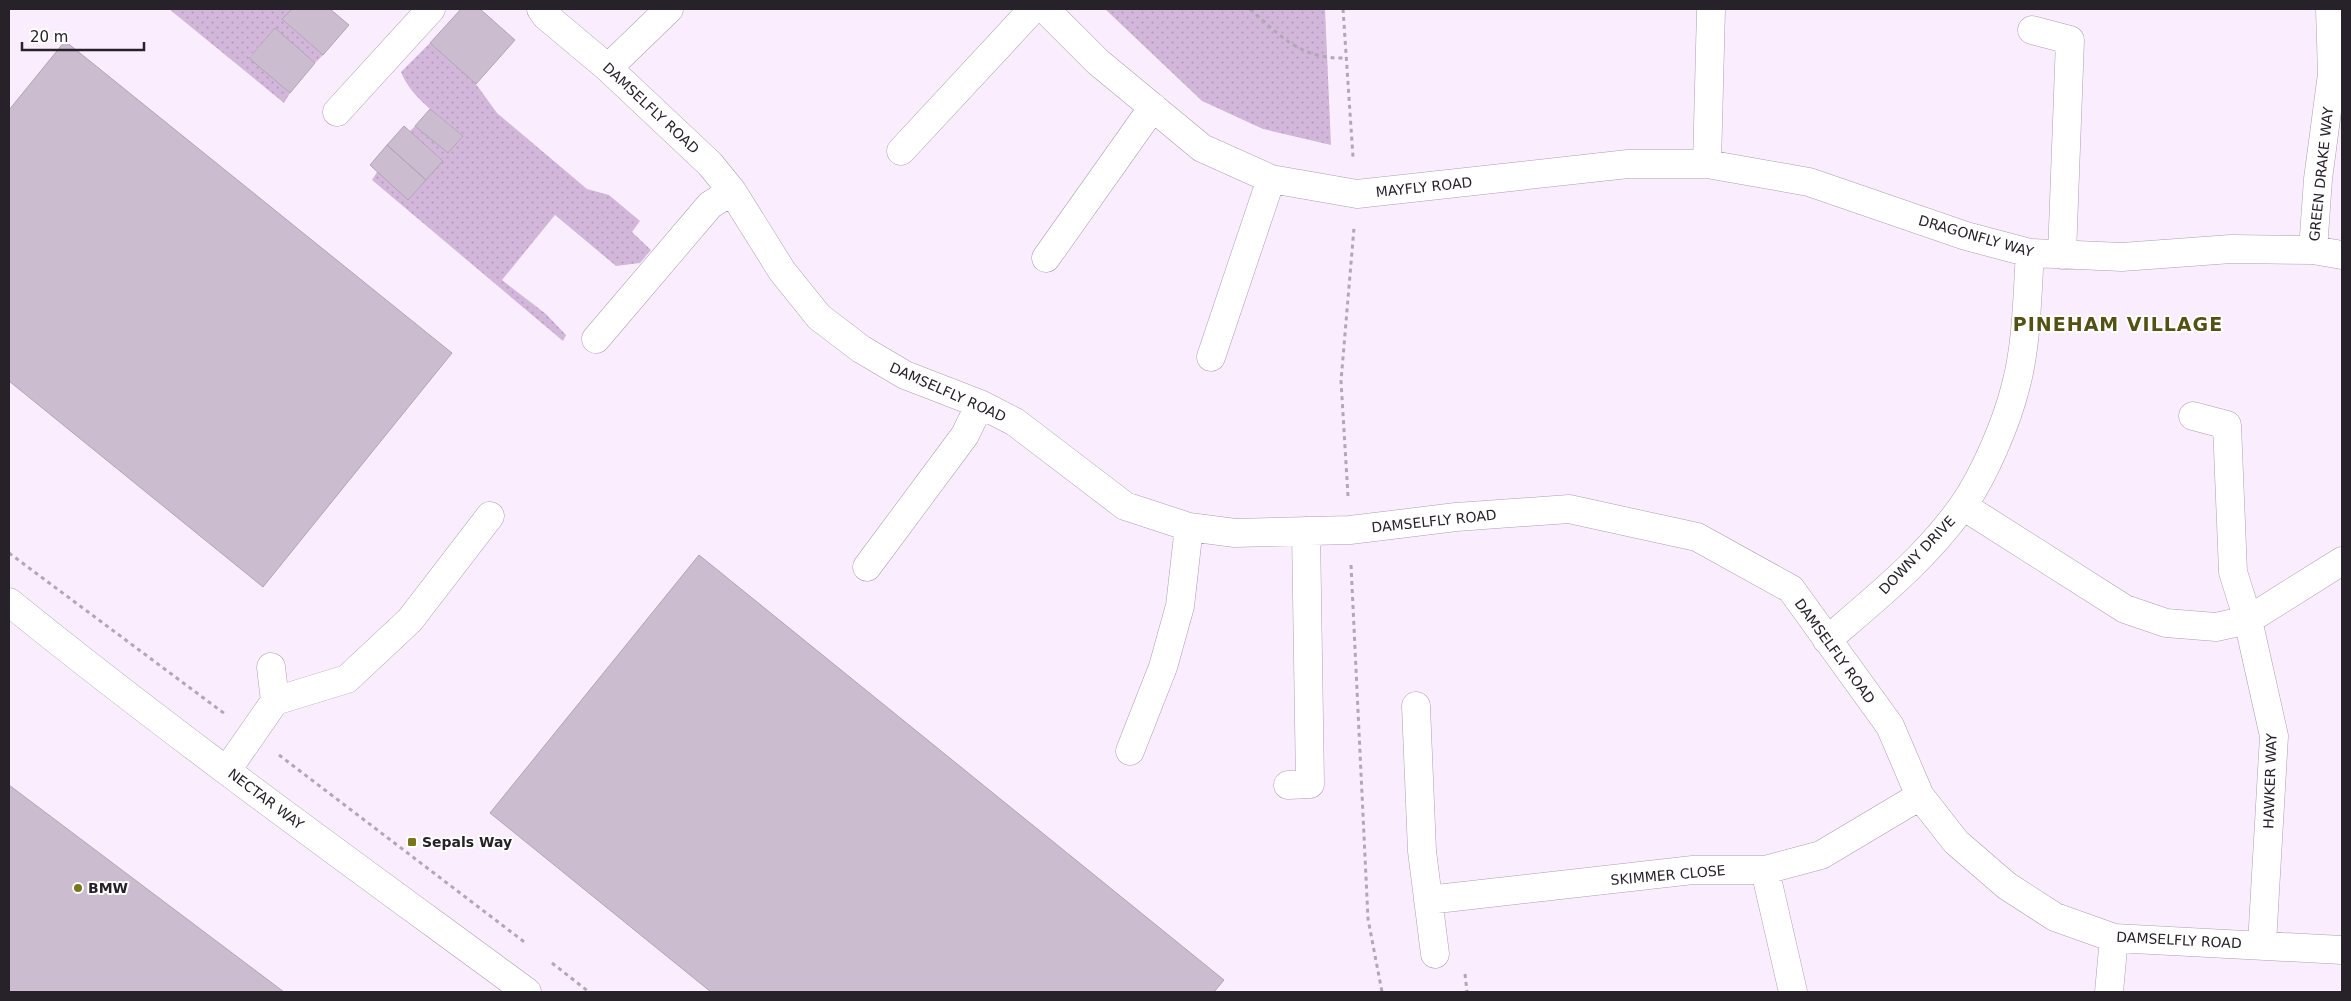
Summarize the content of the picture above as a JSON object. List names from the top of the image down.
{
  "streets": {
    "street": [
      "DAMSELFLY ROAD",
      "GREEN DRAKE WAY",
      "MAYFLY ROAD",
      "DRAGONFLY WAY",
      "DOWNY DRIVE",
      "HAWKER WAY",
      "NECTAR WAY",
      "SKIMMER CLOSE"
    ]
  },
  "crossings": [
    ["DAMSELFLY ROAD", "DOWNY DRIVE"],
    ["DAMSELFLY ROAD", "HAWKER WAY"],
    ["DAMSELFLY ROAD", "SKIMMER CLOSE"],
    ["GREEN DRAKE WAY", "DRAGONFLY WAY"],
    ["MAYFLY ROAD", "DRAGONFLY WAY"],
    ["DRAGONFLY WAY", "DOWNY DRIVE"]
  ],
  "districts": ["PINEHAM VILLAGE"],
  "places": {
    "transit": ["Sepals Way"],
    "other": ["BMW"]
  },
  "scale_bar": "20 m"
}
